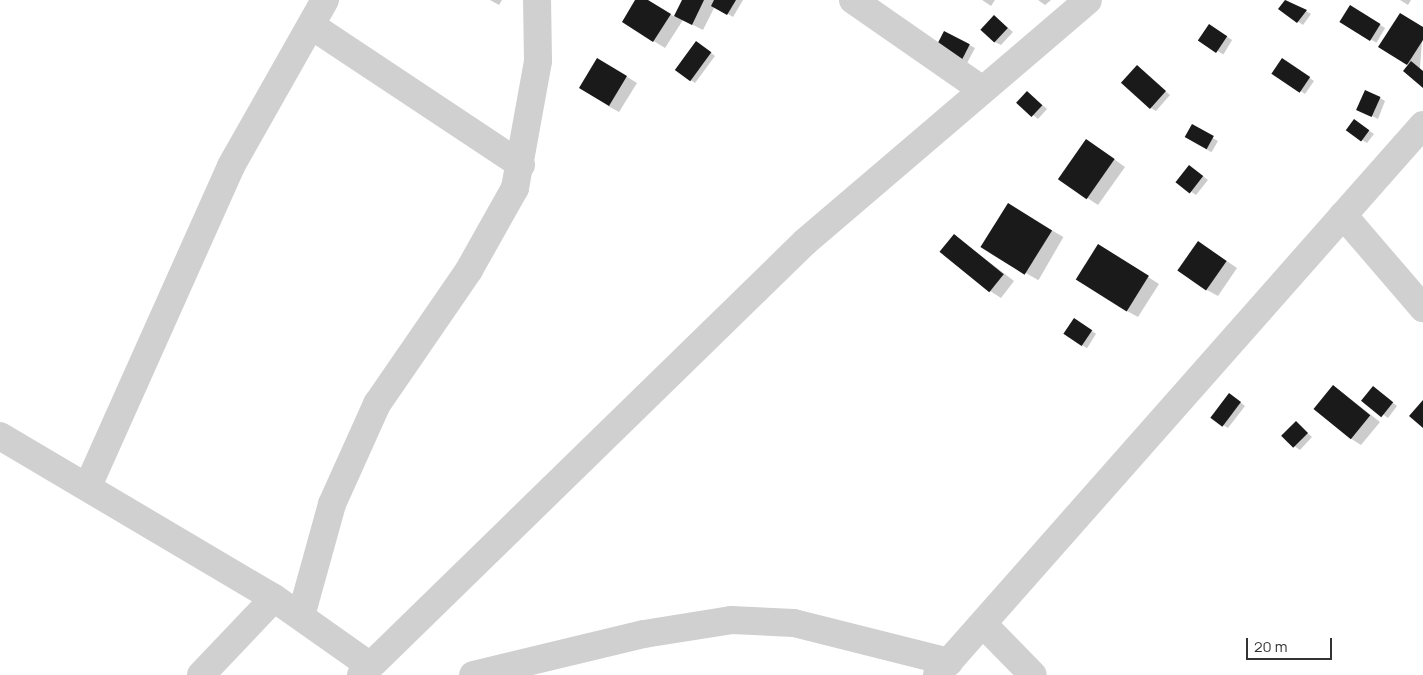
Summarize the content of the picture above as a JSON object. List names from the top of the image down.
{
  "scale_bar": "20 m"
}
